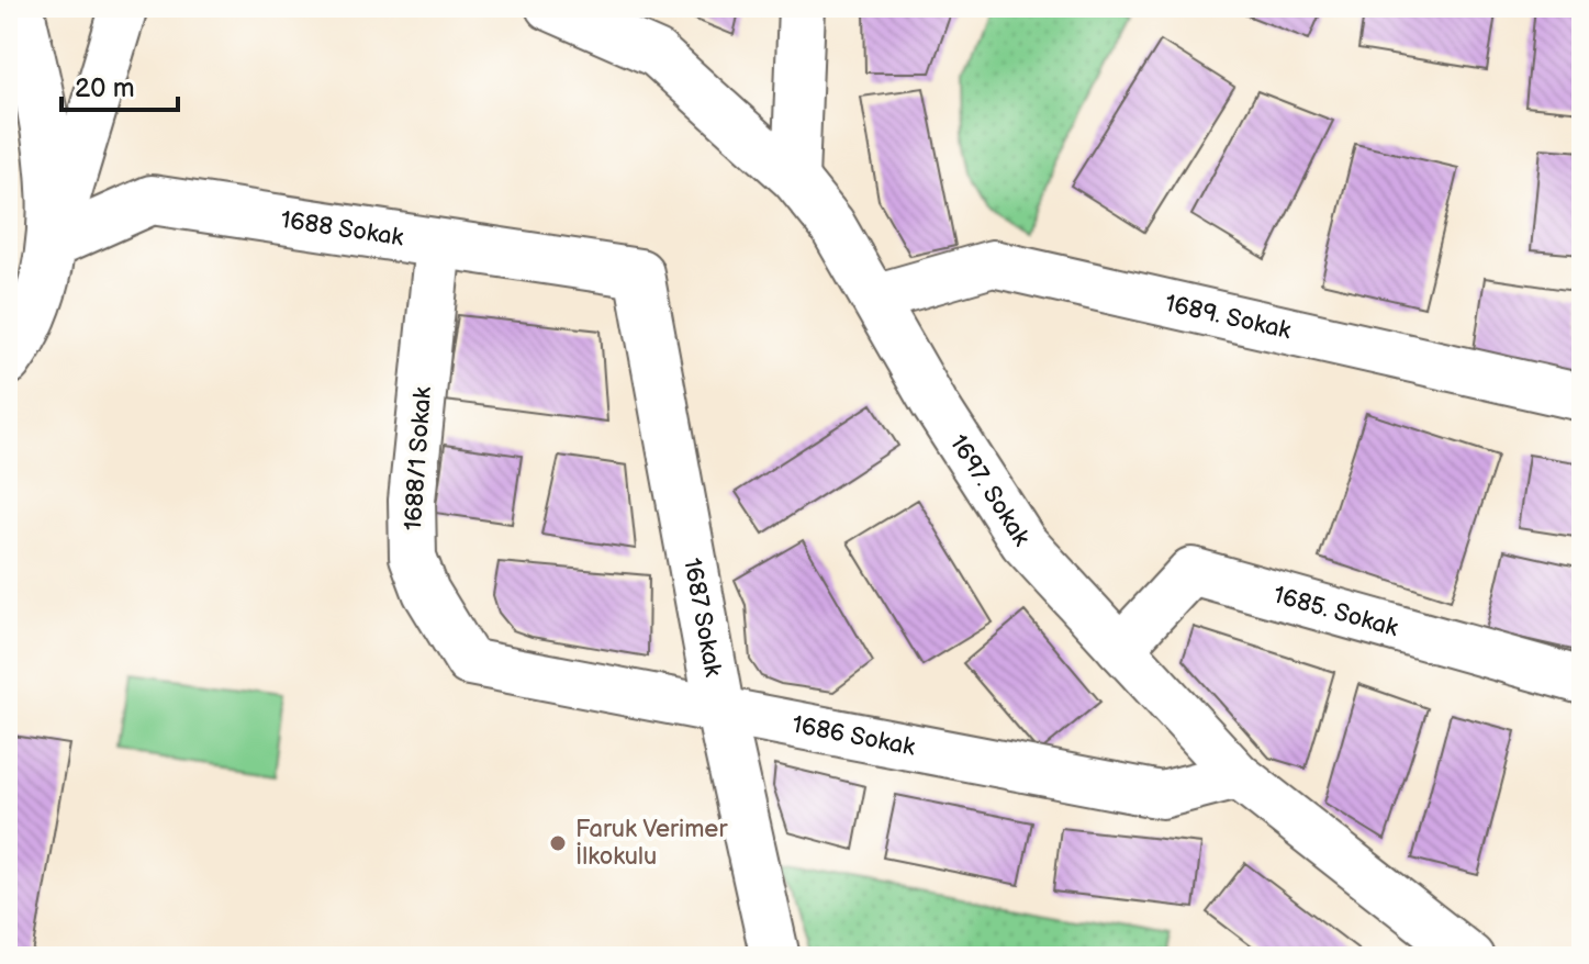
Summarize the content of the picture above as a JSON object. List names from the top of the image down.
{
  "streets": {
    "street": [
      "1688 Sokak",
      "1689. Sokak",
      "1688/1 Sokak",
      "1697. Sokak",
      "1685. Sokak",
      "1687 Sokak",
      "1686 Sokak"
    ]
  },
  "crossings": [
    ["1688 Sokak", "1688/1 Sokak"],
    ["1688 Sokak", "1687 Sokak"],
    ["1689. Sokak", "1697. Sokak"],
    ["1688/1 Sokak", "1686 Sokak"],
    ["1697. Sokak", "1685. Sokak"],
    ["1697. Sokak", "1686 Sokak"],
    ["1687 Sokak", "1686 Sokak"]
  ],
  "places": ["Faruk Verimer İlkokulu"],
  "scale_bar": "20 m"
}
